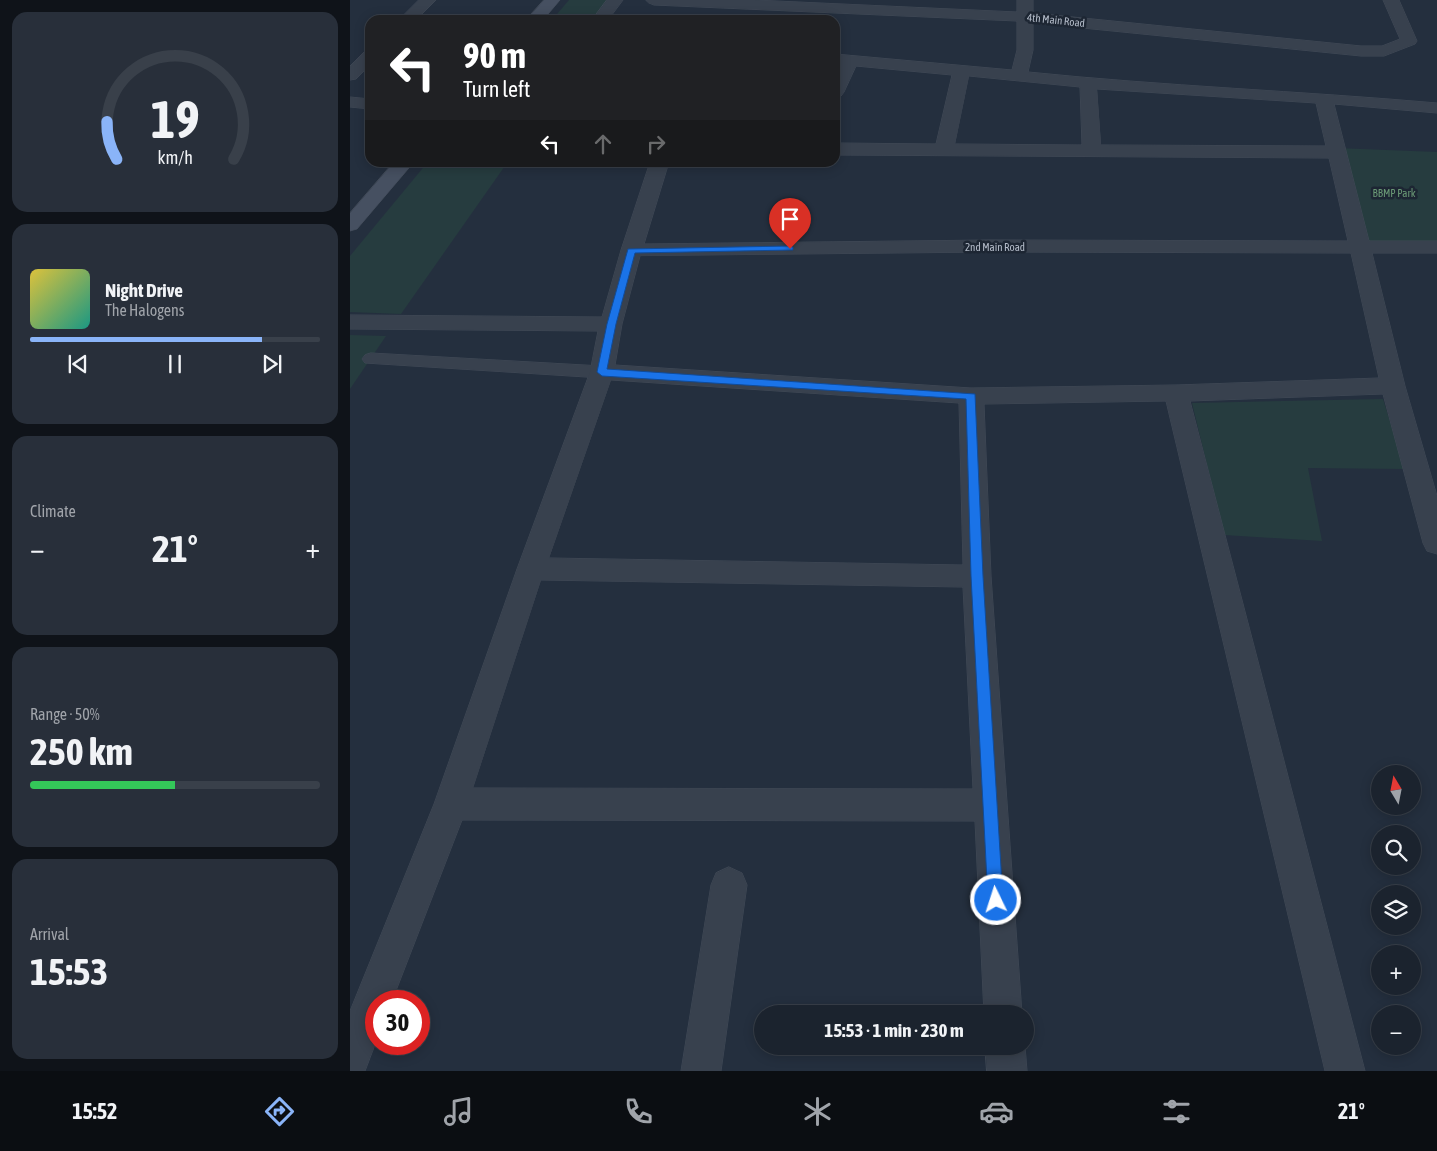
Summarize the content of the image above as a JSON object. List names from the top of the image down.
{
  "streets": {
    "street": ["4th Main Road", "2nd Main Road"]
  },
  "parks": ["BBMP Park"],
  "north": "top",
  "page": {
    "turn": ["90 m", "Turn left"],
    "song": ["Night Drive", "The Halogens"],
    "tile": [
      "Climate",
      ["Range · 50%", "250 km"],
      ["Arrival", "15:53"]
    ],
    "heat": ["−", "21°", "+"],
    "map_buttons": ["+", "−"],
    "limit": "30",
    "trip": "15:53 · 1 min · 230 m",
    "tabs": ["15:52", "21°"],
    "gauge": ["19", "km/h"]
  }
}
